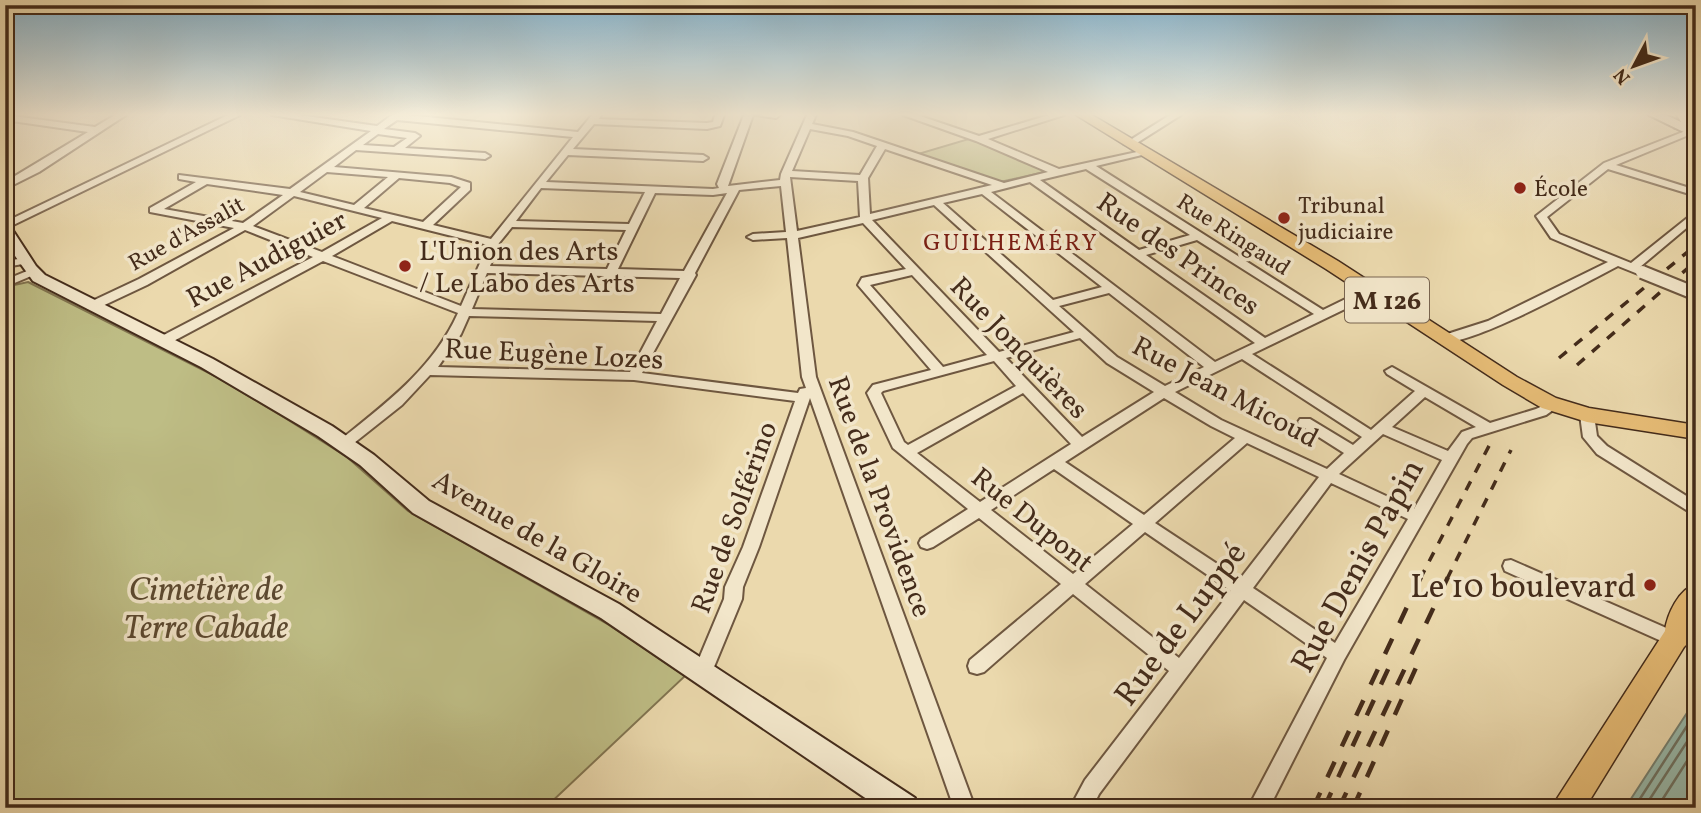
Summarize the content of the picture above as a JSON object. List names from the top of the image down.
{
  "streets": {
    "main road": ["M 126"],
    "street": [
      "Rue d'Assalit",
      "Rue Ringaud",
      "Rue des Princes",
      "Rue Audiguier",
      "Rue Jonquières",
      "Rue Eugène Lozes",
      "Rue Jean Micoud",
      "Rue de la Providence",
      "Rue de Solférino",
      "Rue Dupont",
      "Avenue de la Gloire",
      "Rue Denis Papin",
      "Rue de Luppé"
    ]
  },
  "crossings": [
    ["Rue d'Assalit", "Avenue de la Gloire"],
    ["Rue Audiguier", "Avenue de la Gloire"],
    ["M 126", "Rue Denis Papin"],
    ["Rue Eugène Lozes", "Rue de la Providence"],
    ["Rue Eugène Lozes", "Rue de Solférino"],
    ["Rue Jean Micoud", "Rue Denis Papin"],
    ["Rue Jean Micoud", "Rue de Luppé"],
    ["Rue de la Providence", "Rue de Solférino"],
    ["Rue de Solférino", "Avenue de la Gloire"],
    ["Rue Dupont", "Rue de Luppé"]
  ],
  "districts": ["GUILHEMÉRY"],
  "parks": ["Cimetière de Terre Cabade"],
  "places": [
    "École",
    "Tribunal judiciaire",
    "L'Union des Arts / Le Labo des Arts",
    "Le 10 boulevard"
  ],
  "north": "bottom left"
}
